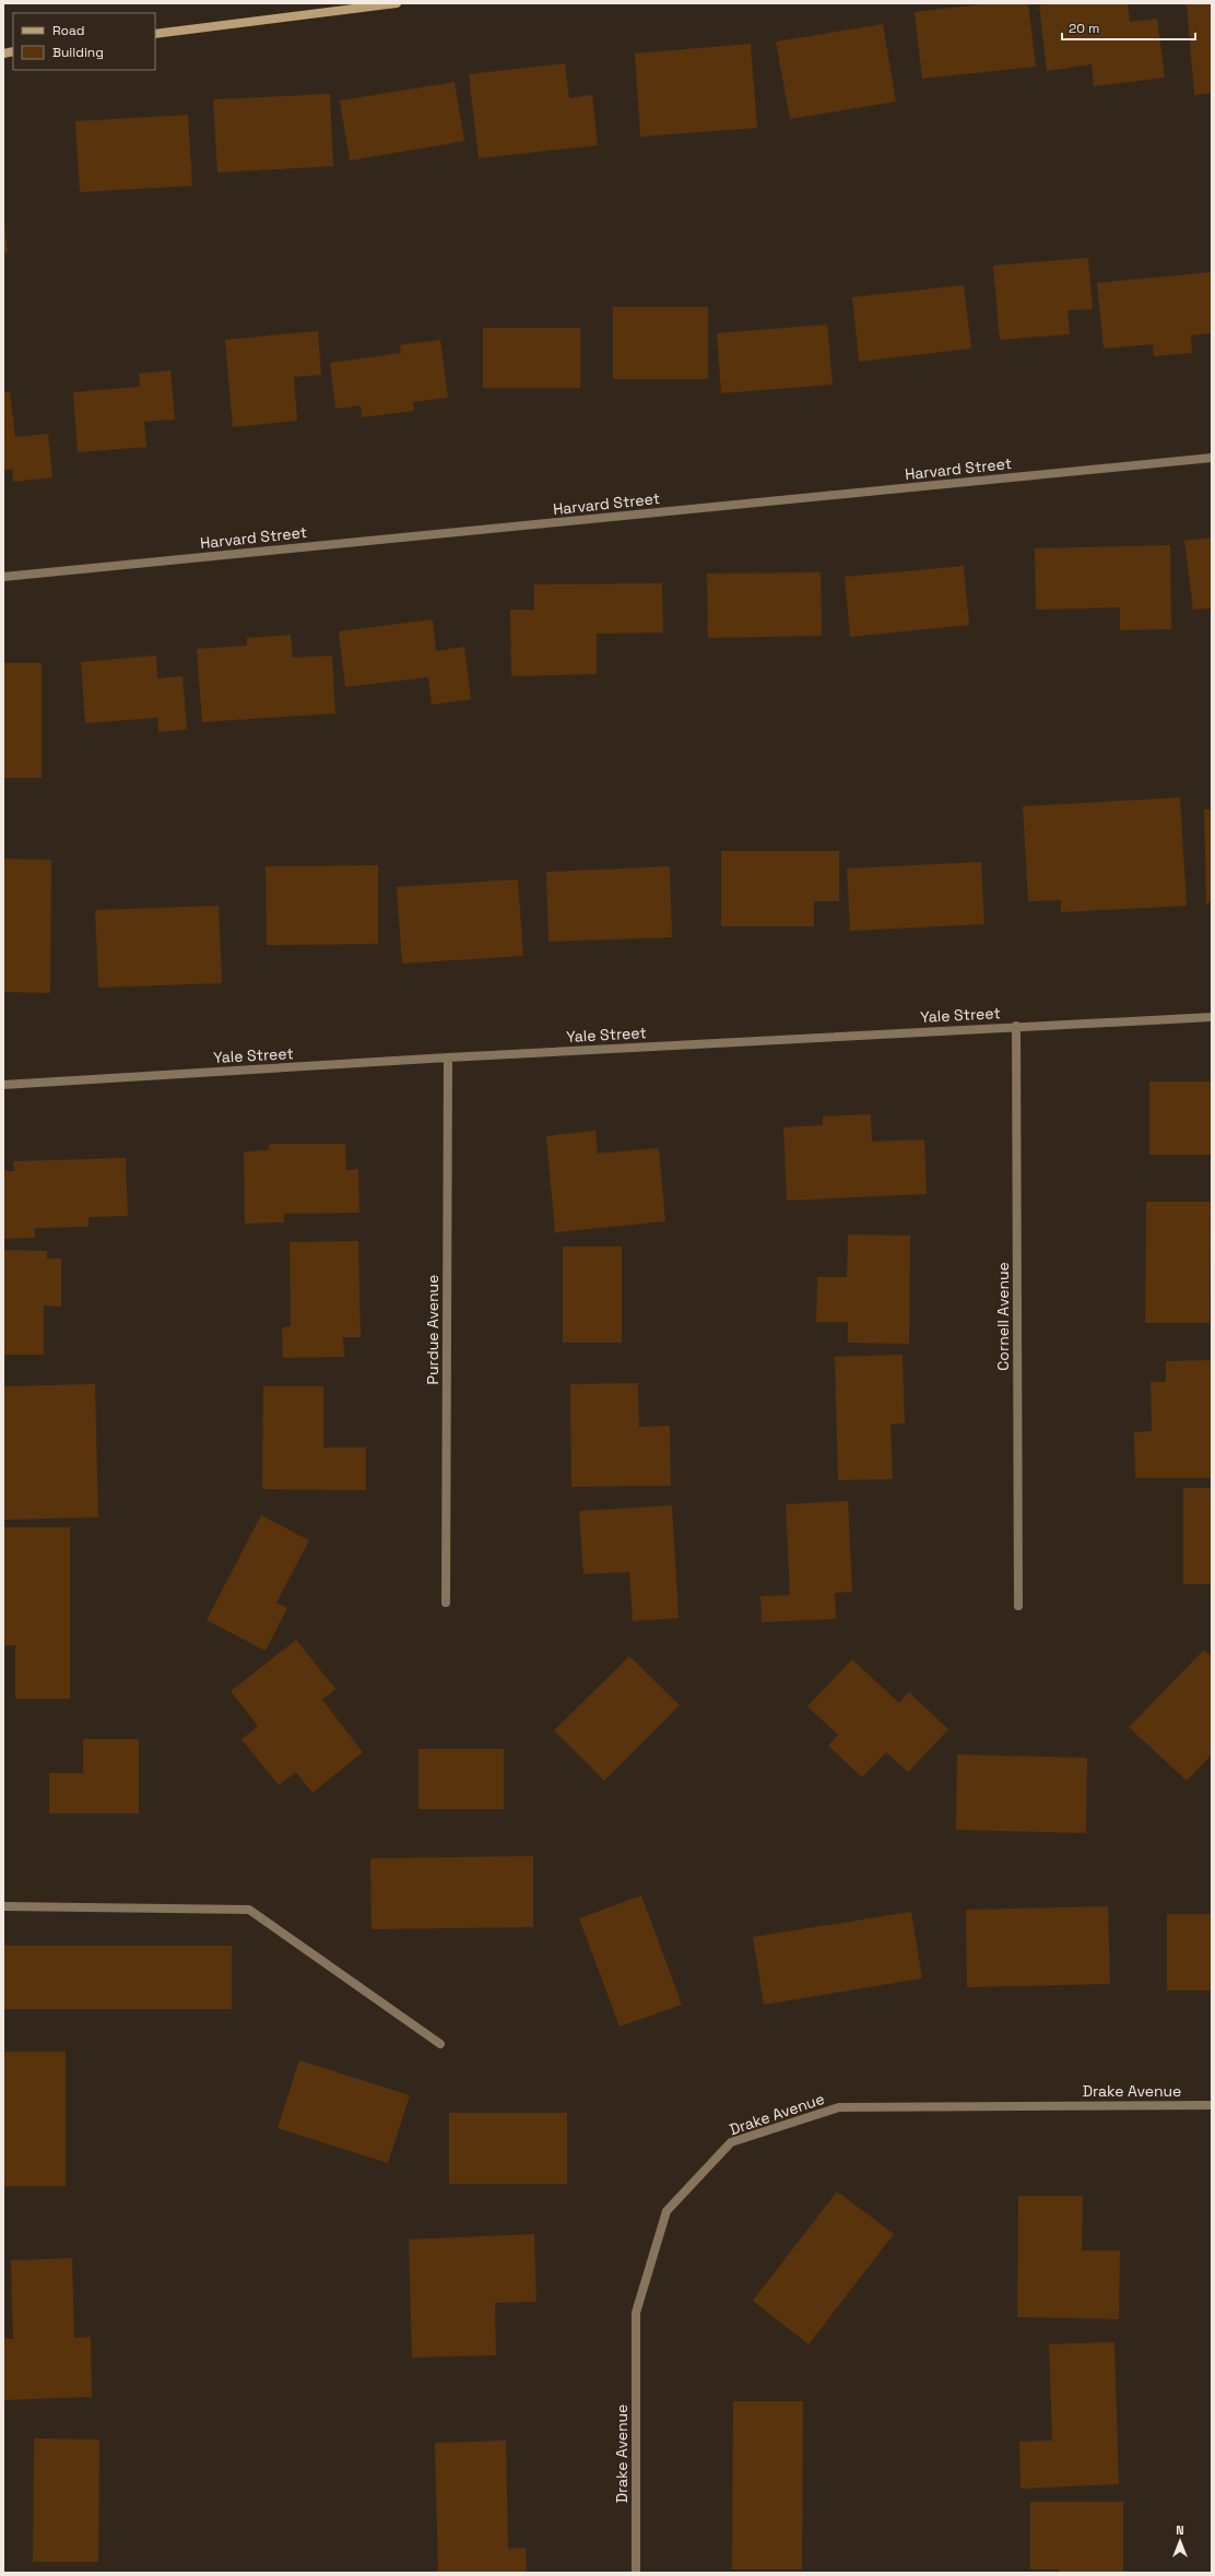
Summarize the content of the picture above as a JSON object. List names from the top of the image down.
{
  "streets": {
    "street": [
      "Harvard Street",
      "Yale Street",
      "Cornell Avenue",
      "Purdue Avenue",
      "Drake Avenue"
    ]
  },
  "crossings": [
    ["Yale Street", "Cornell Avenue"],
    ["Yale Street", "Purdue Avenue"]
  ],
  "legend": ["Road", "Building"],
  "scale_bar": "20 m",
  "north": "top"
}
